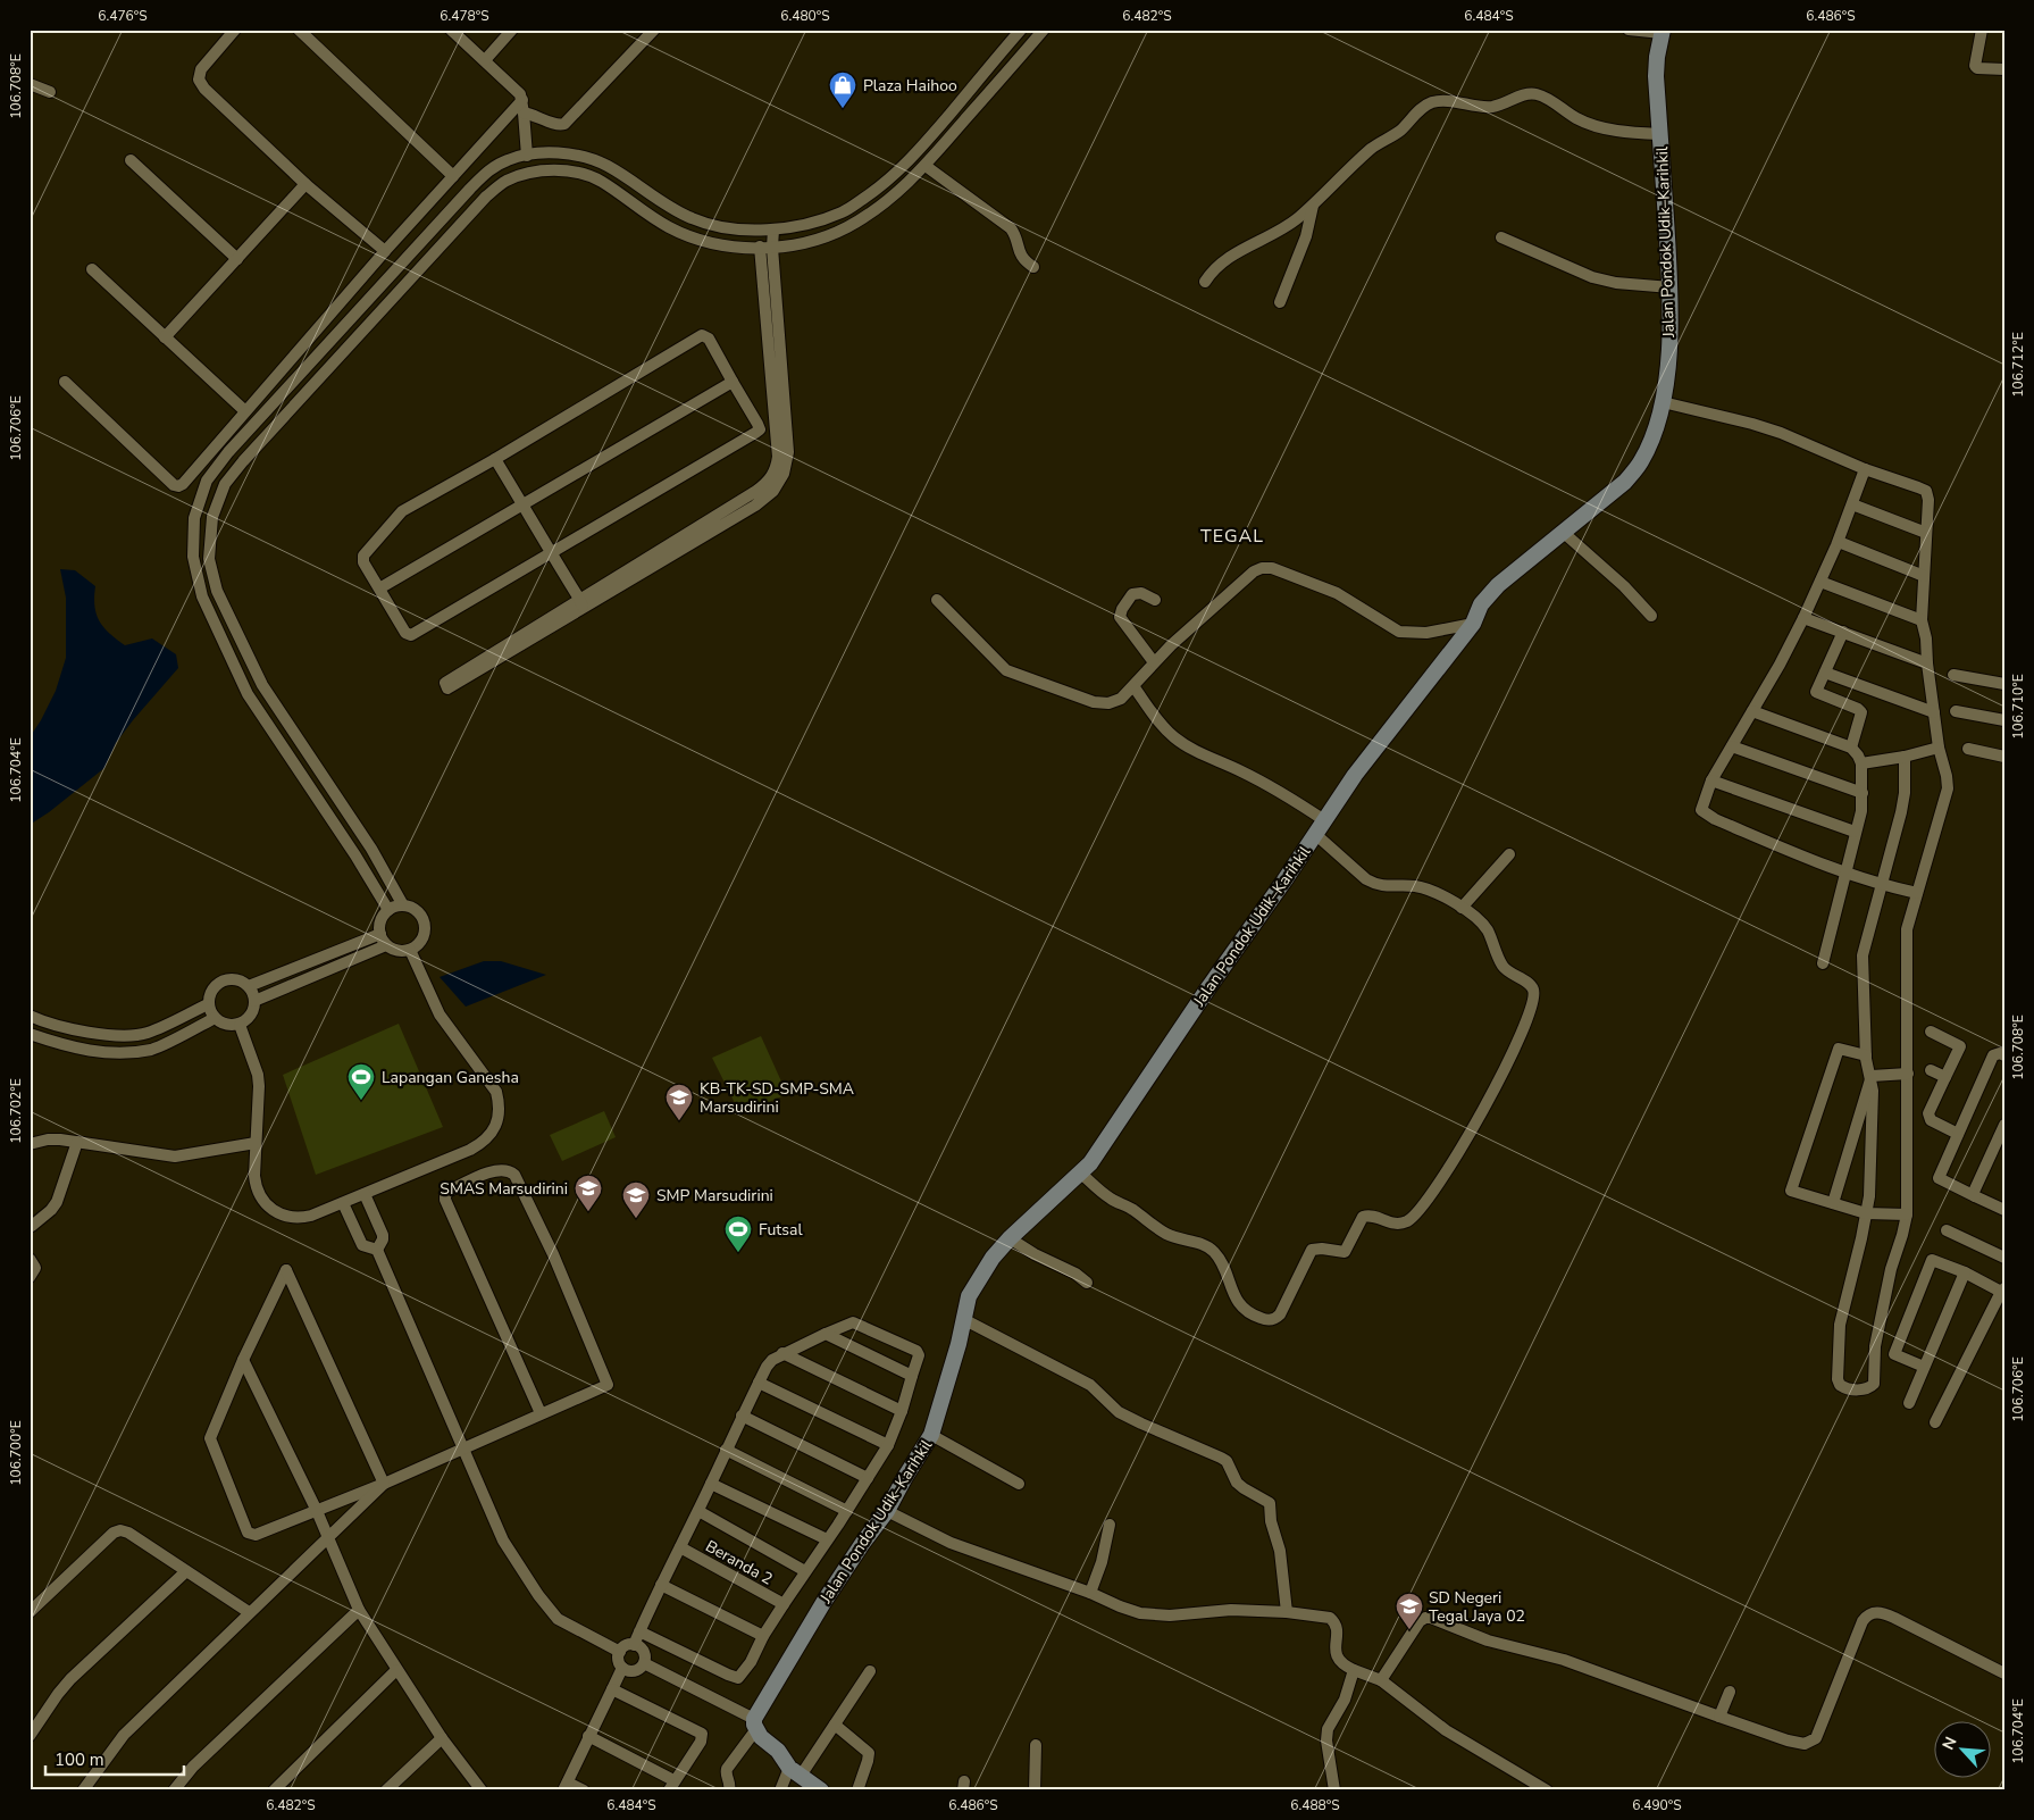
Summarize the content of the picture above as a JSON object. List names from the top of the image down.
{
  "streets": {
    "street": ["Jalan Pondok Udik–Karihkil", "Beranda 2"]
  },
  "districts": ["TEGAL"],
  "places": {
    "shop": ["Plaza Haihoo"],
    "sports": ["Lapangan Ganesha", "Futsal"],
    "school or university": [
      "KB-TK-SD-SMP-SMA Marsudirini",
      "SMAS Marsudirini",
      "SMP Marsudirini",
      "SD Negeri Tegal Jaya 02"
    ]
  },
  "scale_bar": "100 m",
  "north": "top left",
  "coordinates": [
    "6.476°S",
    "6.478°S",
    "6.480°S",
    "6.482°S",
    "6.484°S",
    "6.486°S",
    "106.708°E",
    "106.712°E",
    "106.706°E",
    "106.710°E",
    "106.704°E",
    "106.702°E",
    "106.700°E",
    "6.488°S",
    "6.490°S"
  ]
}
